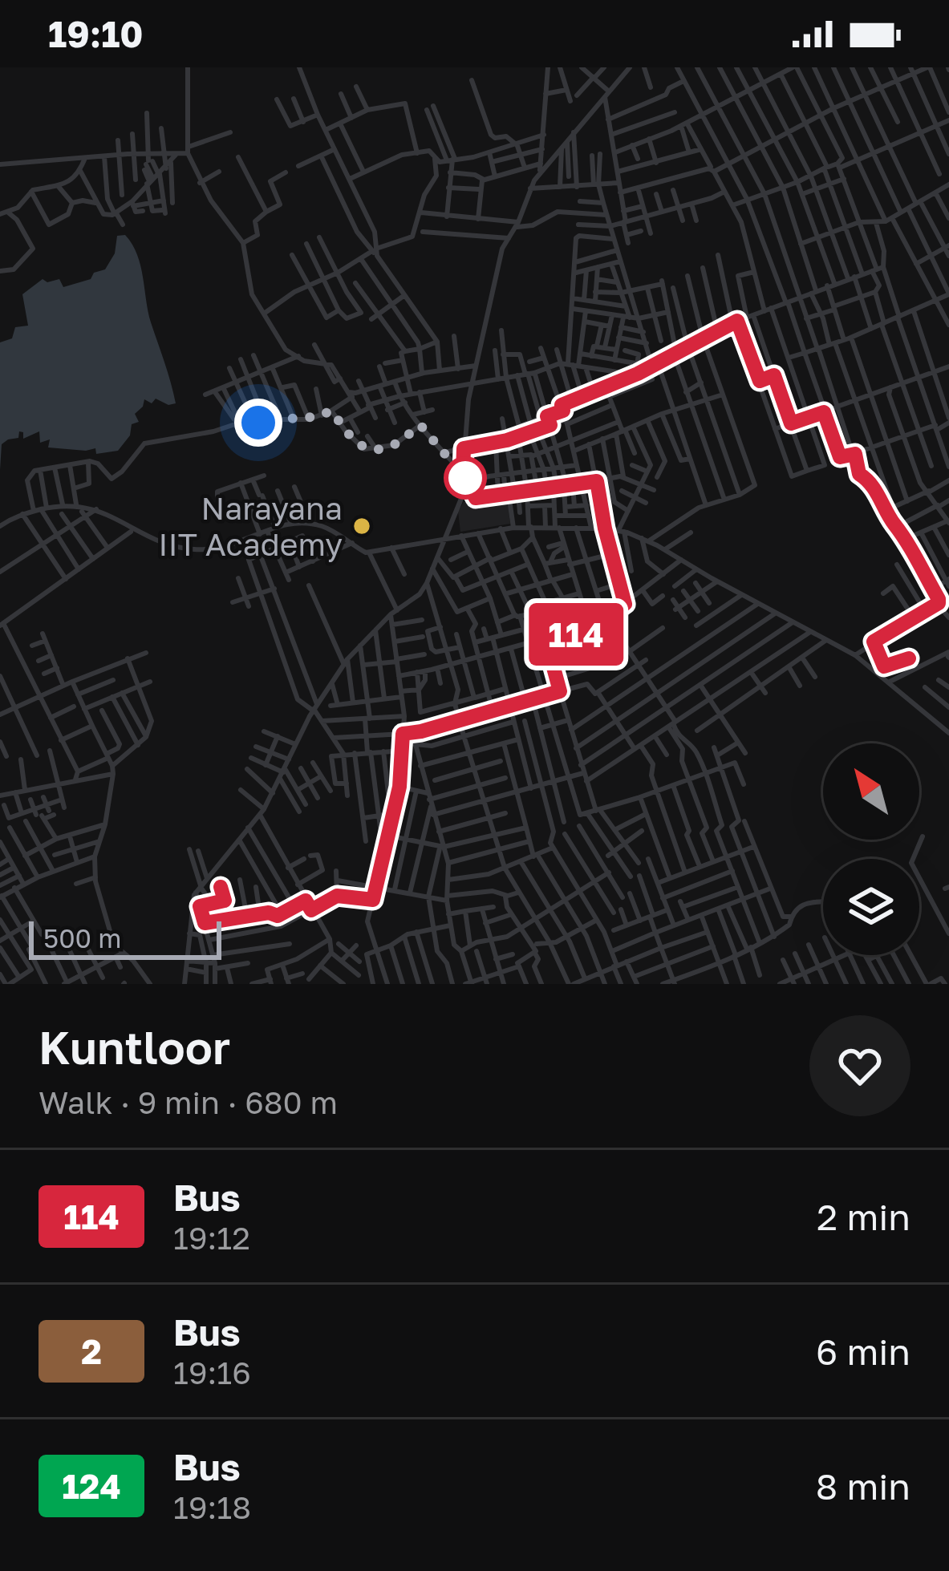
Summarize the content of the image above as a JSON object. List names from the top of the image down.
{
  "places": ["Narayana IIT Academy"],
  "lines": ["bus line 114"],
  "scale_bar": "500 m",
  "north": "top left",
  "page": {
    "status": "19:10",
    "on_map": "114",
    "scale": "500 m",
    "heading": ["Kuntloor", "Walk · 9 min · 680 m"],
    "list": [
      {
        "mark": "114",
        "name": "Bus",
        "note": "19:12",
        "value": "2 min"
      },
      {
        "mark": "2",
        "name": "Bus",
        "note": "19:16",
        "value": "6 min"
      },
      {
        "mark": "124",
        "name": "Bus",
        "note": "19:18",
        "value": "8 min"
      }
    ]
  }
}
